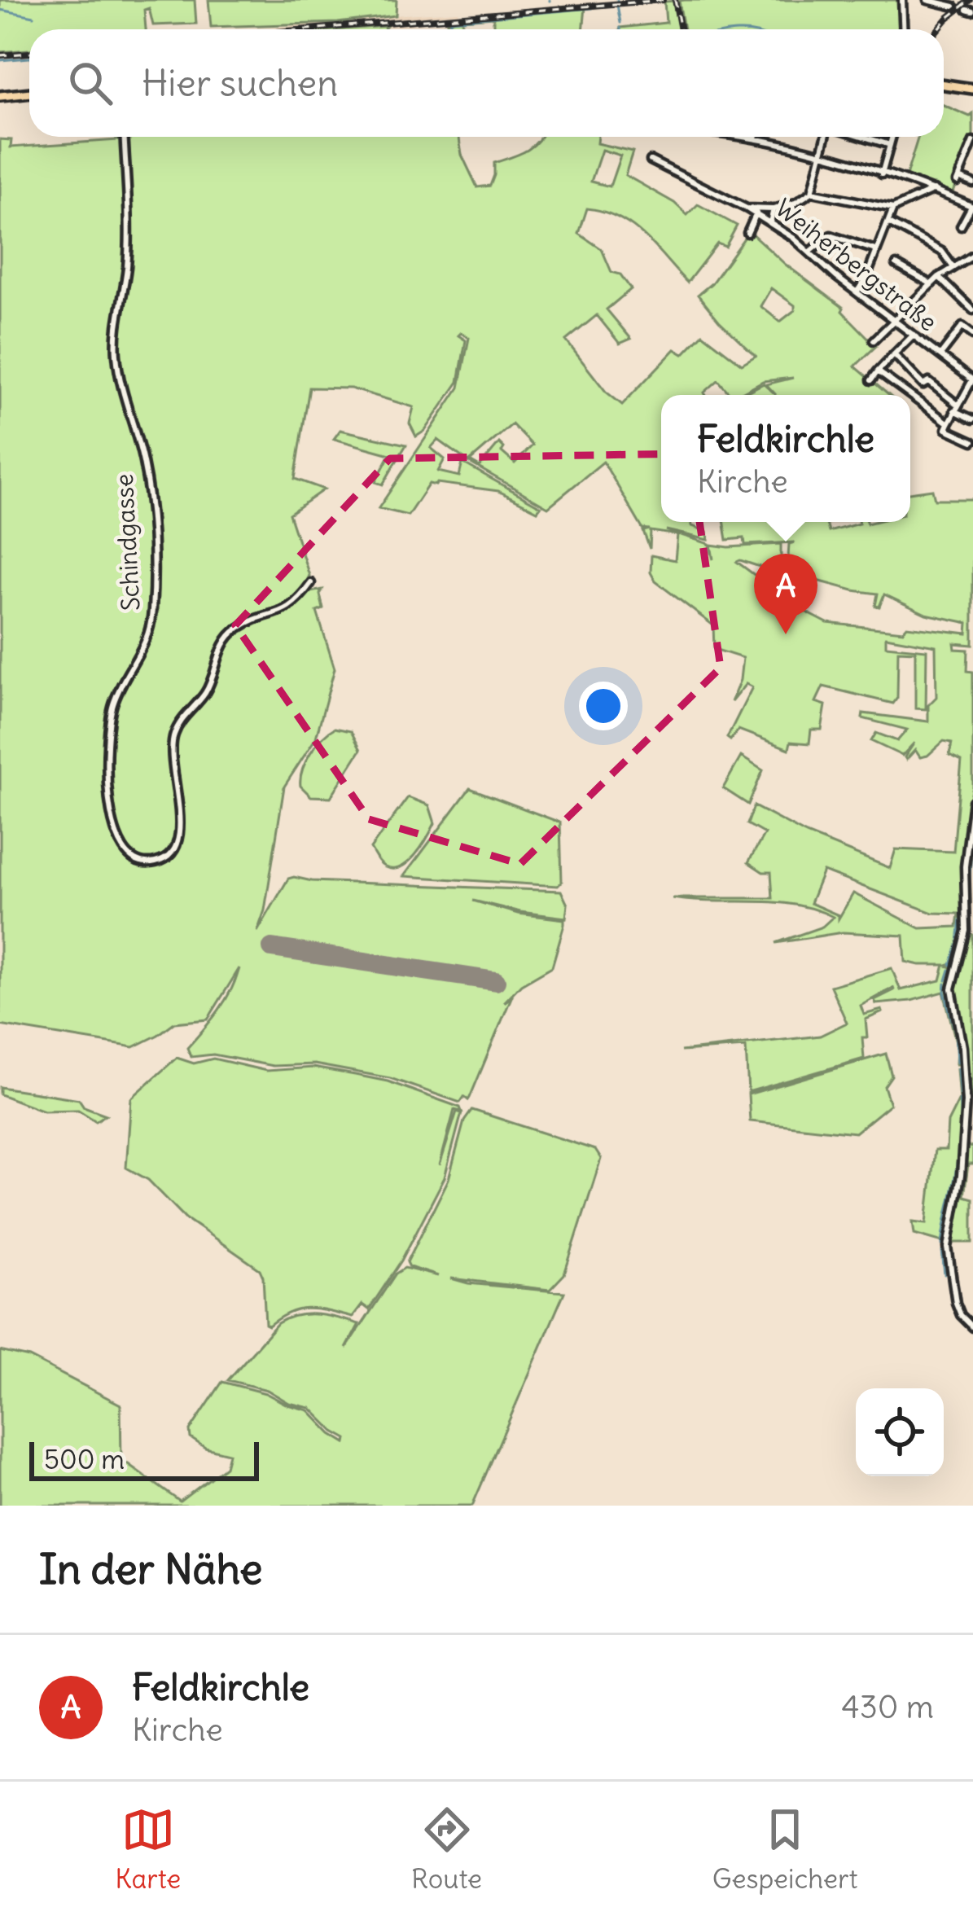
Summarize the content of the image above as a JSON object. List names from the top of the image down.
{
  "streets": {
    "street": ["Weiherbergstraße", "Schindgasse"]
  },
  "scale_bar": "500 m",
  "page": {
    "search": "Hier suchen",
    "popup": ["Feldkirchle", "Kirche"],
    "pins": "A",
    "scale": "500 m",
    "heading": "In der Nähe",
    "list": [
      {
        "mark": "A",
        "name": "Feldkirchle",
        "note": "Kirche",
        "value": "430 m"
      }
    ],
    "nav": ["Karte", "Route", "Gespeichert"]
  }
}
